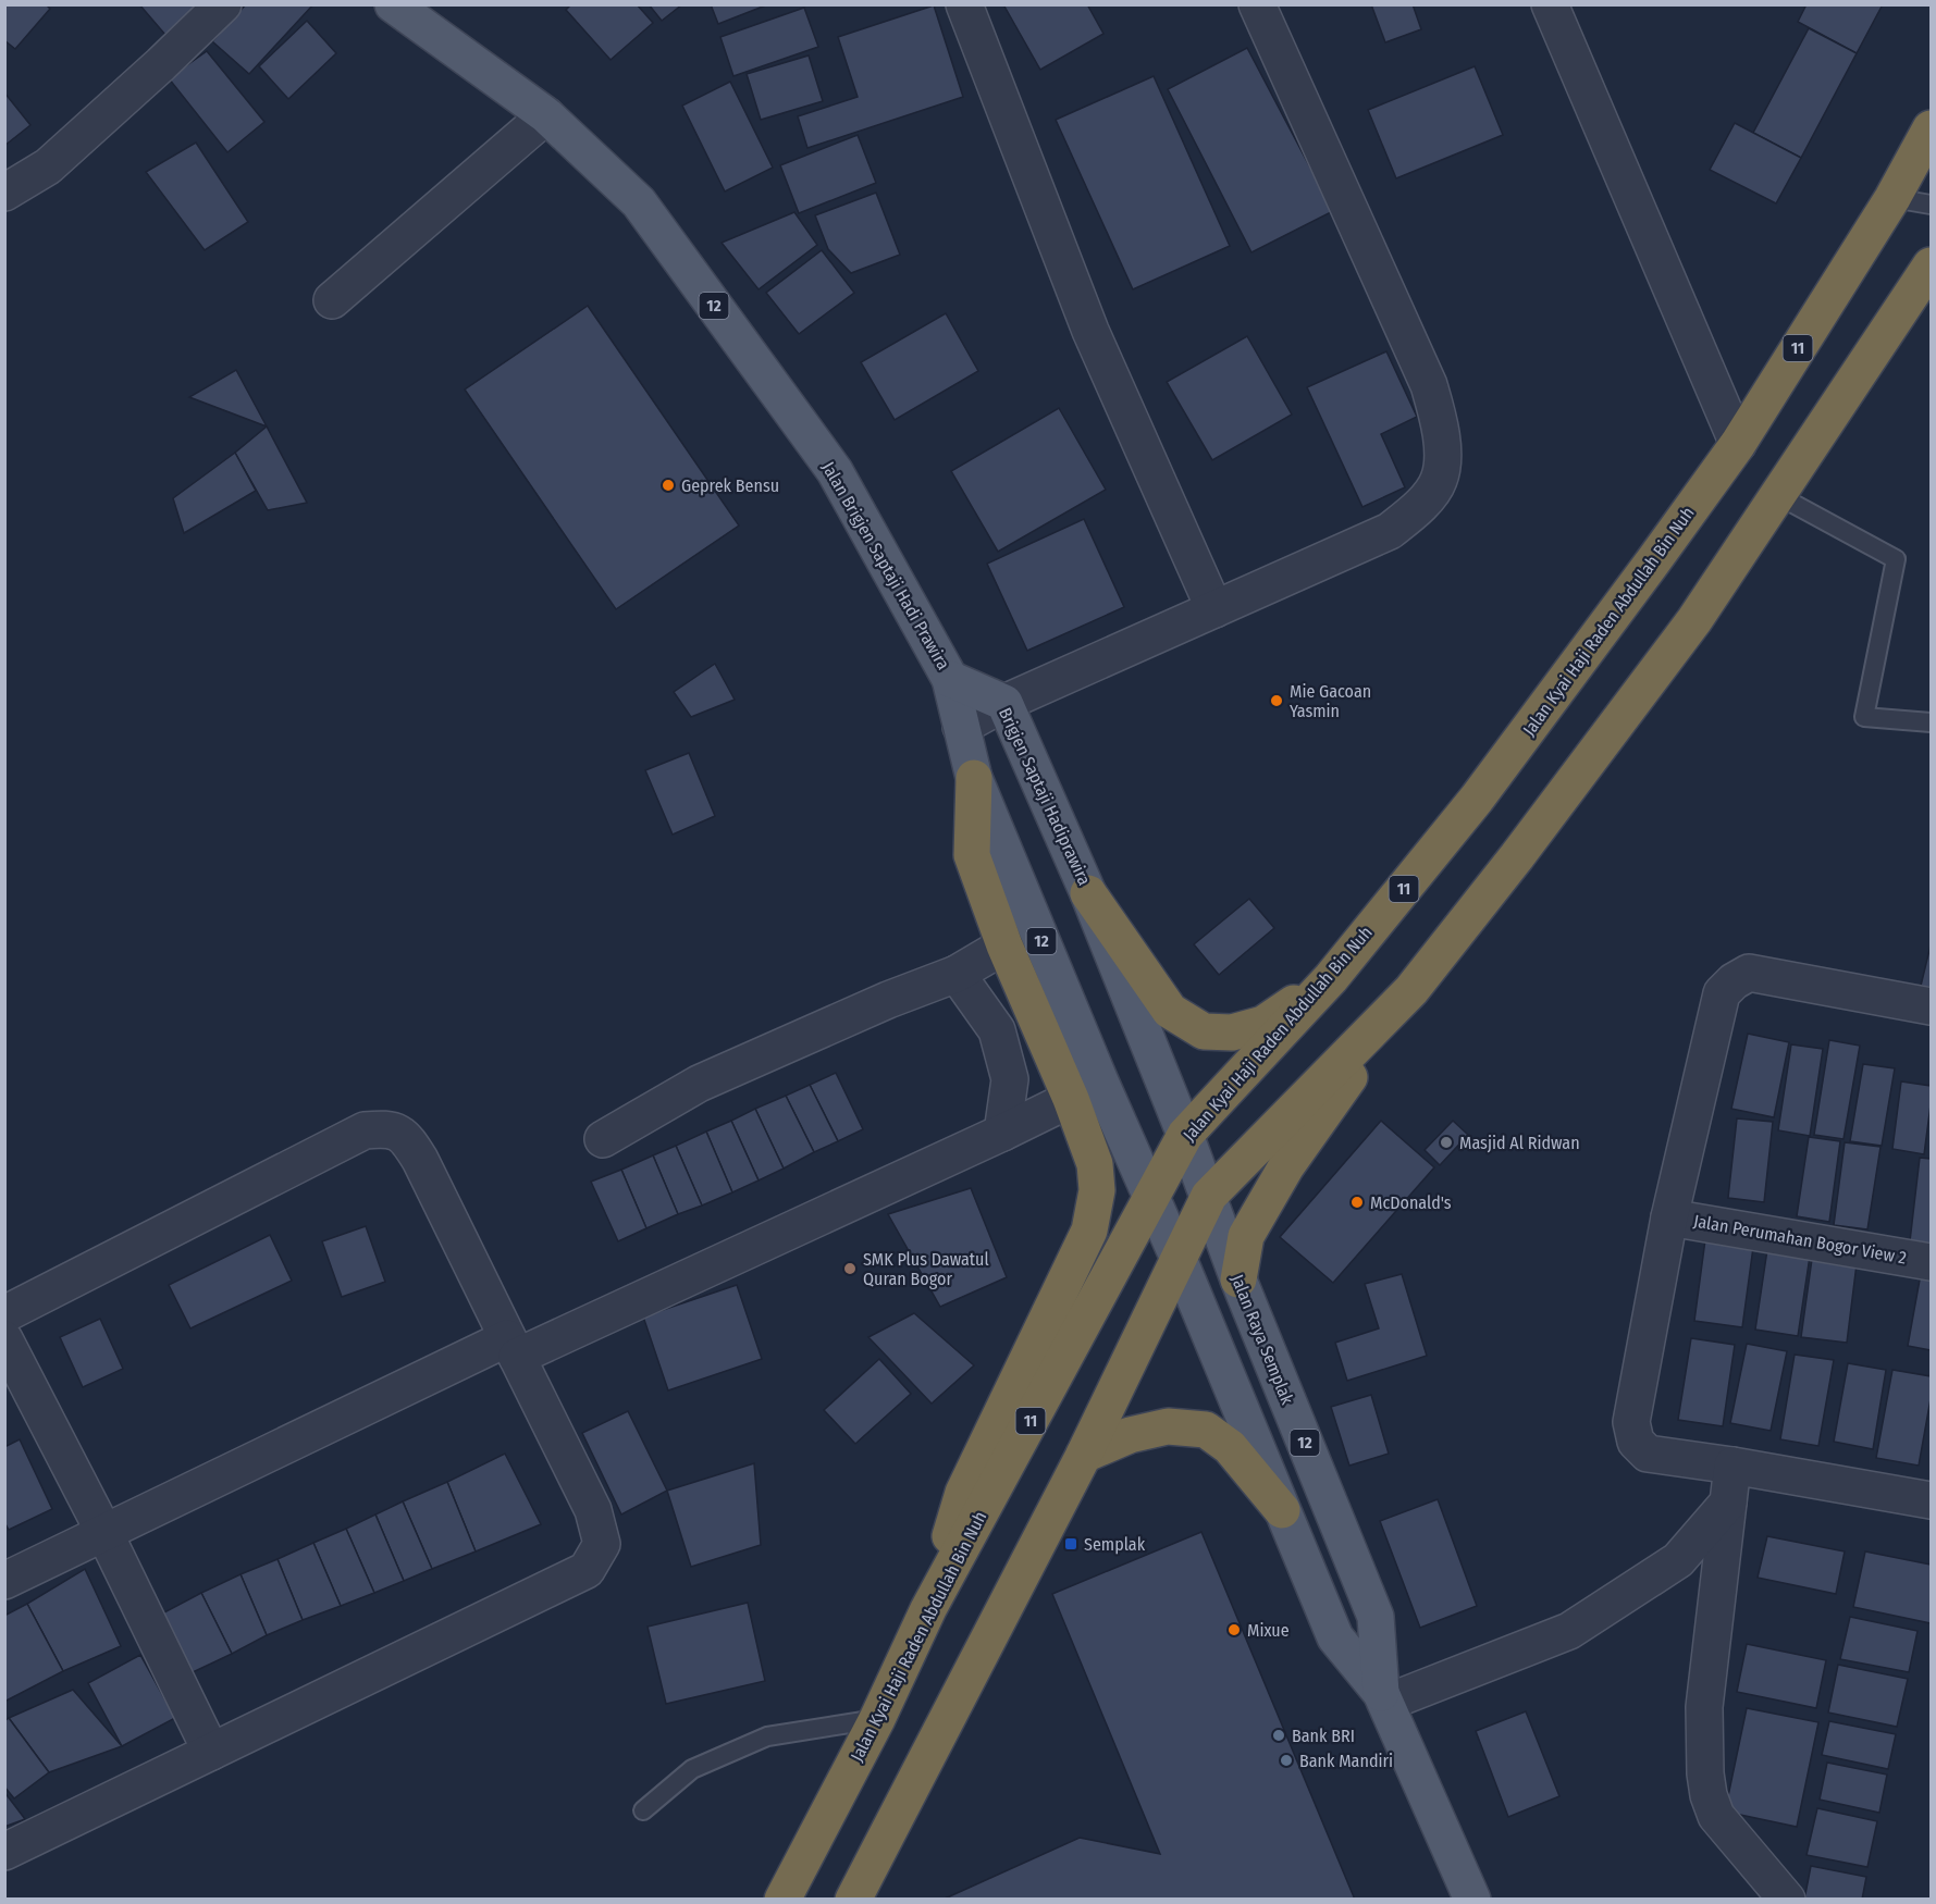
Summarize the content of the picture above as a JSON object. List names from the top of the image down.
{
  "streets": {
    "highway": ["12", "11", "Jalan Kyai Haji Raden Abdullah Bin Nuh"],
    "main road": ["Jalan Brigjen Saptaji Hadi Prawira", "Brigjen Saptaji Hadiprawira", "Jalan Raya Semplak"],
    "street": ["Jalan Perumahan Bogor View 2"]
  },
  "crossings": [
    ["12", "Jalan Brigjen Saptaji Hadi Prawira"],
    ["12", "Jalan Kyai Haji Raden Abdullah Bin Nuh"],
    ["12", "Brigjen Saptaji Hadiprawira"],
    ["12", "Jalan Raya Semplak"],
    ["Jalan Brigjen Saptaji Hadi Prawira", "Brigjen Saptaji Hadiprawira"],
    ["Jalan Kyai Haji Raden Abdullah Bin Nuh", "Brigjen Saptaji Hadiprawira"],
    ["Jalan Kyai Haji Raden Abdullah Bin Nuh", "Jalan Raya Semplak"],
    ["Brigjen Saptaji Hadiprawira", "Jalan Raya Semplak"]
  ],
  "places": {
    "other": [
      "Geprek Bensu",
      "Mie Gacoan Yasmin",
      "Masjid Al Ridwan",
      "McDonald's",
      "SMK Plus Dawatul Quran Bogor",
      "Mixue",
      "Bank BRI",
      "Bank Mandiri"
    ],
    "transit": ["Semplak"]
  }
}
